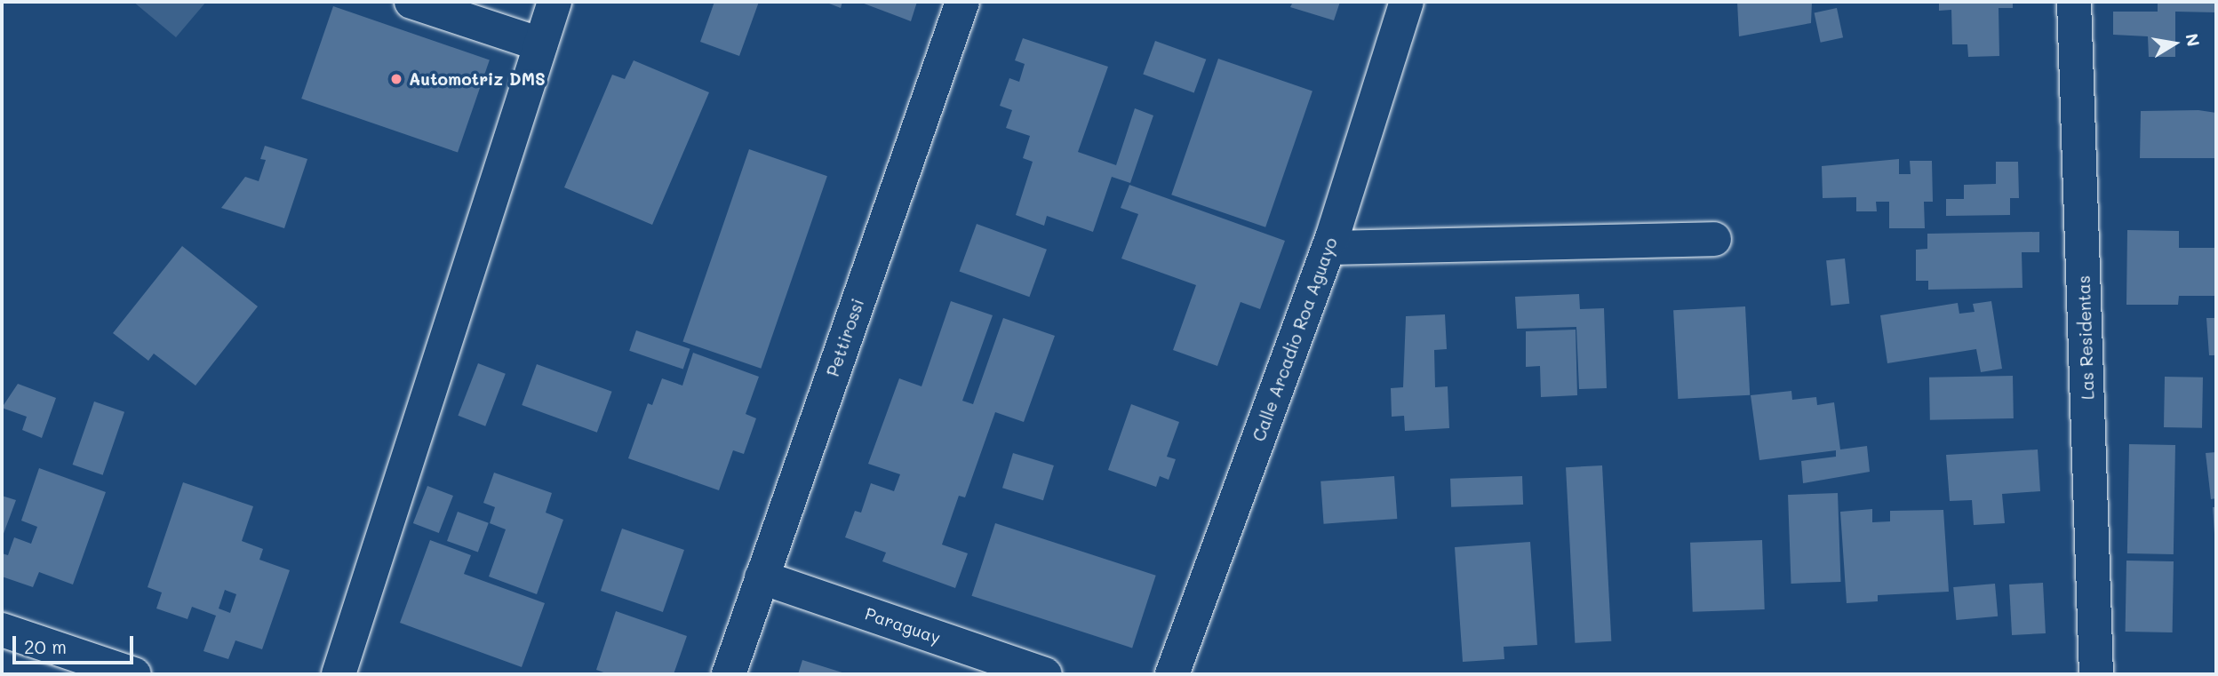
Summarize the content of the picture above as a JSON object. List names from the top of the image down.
{
  "streets": {
    "street": [
      "Pettirossi",
      "Las Residentas",
      "Calle Arcadio Roa Aguayo",
      "Paraguay"
    ]
  },
  "crossings": [
    ["Pettirossi", "Paraguay"]
  ],
  "places": ["Automotriz DMS"],
  "scale_bar": "20 m",
  "north": "right"
}
